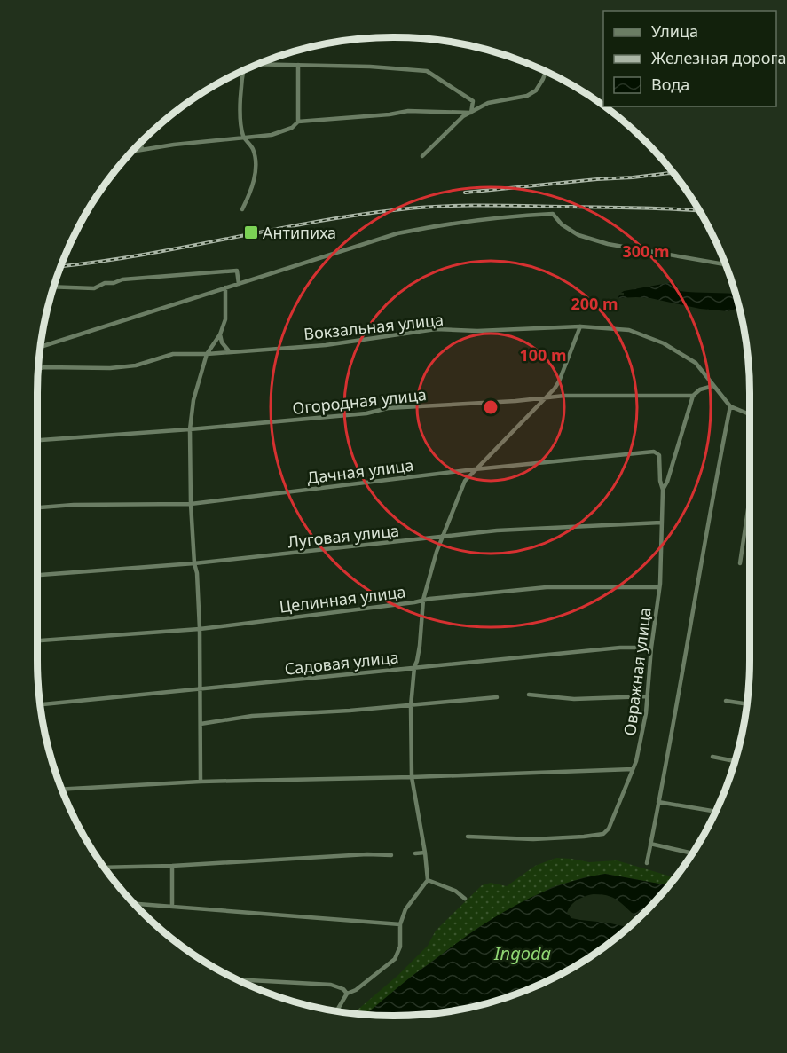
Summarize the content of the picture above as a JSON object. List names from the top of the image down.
{
  "streets": {
    "street": [
      "Вокзальная улица",
      "Огородная улица",
      "Дачная улица",
      "Луговая улица",
      "Целинная улица",
      "Садовая улица",
      "Овражная улица"
    ]
  },
  "crossings": [
    ["Огородная улица", "Овражная улица"],
    ["Дачная улица", "Овражная улица"],
    ["Луговая улица", "Овражная улица"],
    ["Целинная улица", "Овражная улица"],
    ["Садовая улица", "Овражная улица"]
  ],
  "water": ["Ingoda"],
  "places": {
    "transit": ["Антипиха"]
  },
  "legend": ["Улица", "Железная дорога", "Вода"],
  "rings": ["300 m", "200 m", "100 m"]
}
